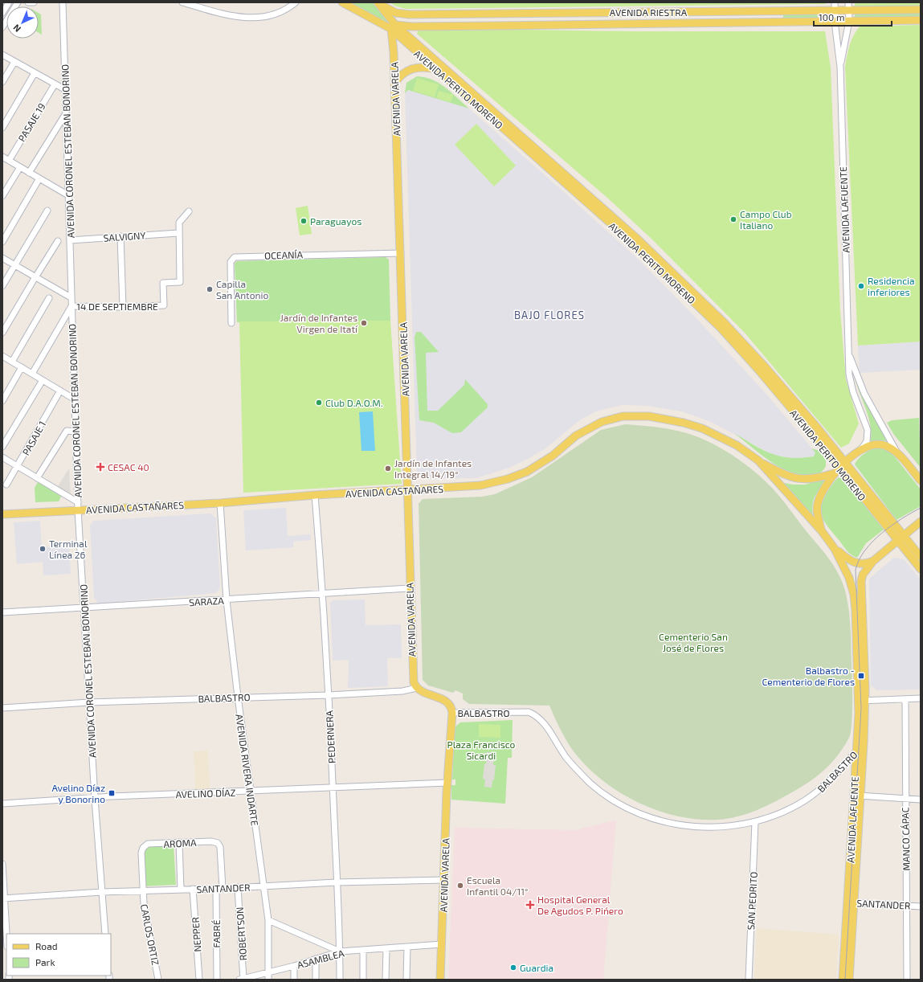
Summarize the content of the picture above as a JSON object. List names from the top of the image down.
{
  "streets": {
    "main road": [
      "AVENIDA RIESTRA",
      "AVENIDA PERITO MORENO",
      "AVENIDA VARELA",
      "AVENIDA LAFUENTE",
      "AVENIDA CASTAÑARES",
      "BALBASTRO"
    ],
    "street": [
      "PASAJE 19",
      "AVENIDA CORONEL ESTEBAN BONORINO",
      "SALVIGNY",
      "OCEANÍA",
      "14 DE SEPTIEMBRE",
      "PASAJE 1",
      "SARAZA",
      "PEDERNERA",
      "AVENIDA RIVERA INDARTE",
      "AVELINO DÍAZ",
      "MANCO CÁPAC",
      "AROMA",
      "SANTANDER",
      "SAN PEDRITO",
      "FABRÉ",
      "ROBERTSON",
      "CARLOS ORTIZ",
      "NEPPER",
      "ASAMBLEA"
    ]
  },
  "crossings": [
    ["AVENIDA RIESTRA", "AVENIDA PERITO MORENO"],
    ["AVENIDA RIESTRA", "AVENIDA VARELA"],
    ["AVENIDA RIESTRA", "AVENIDA LAFUENTE"],
    ["AVENIDA PERITO MORENO", "AVENIDA VARELA"],
    ["AVENIDA PERITO MORENO", "AVENIDA LAFUENTE"],
    ["AVENIDA PERITO MORENO", "AVENIDA CASTAÑARES"],
    ["AVENIDA VARELA", "OCEANÍA"],
    ["AVENIDA VARELA", "AVENIDA CASTAÑARES"],
    ["AVENIDA VARELA", "SARAZA"],
    ["AVENIDA VARELA", "BALBASTRO"],
    ["AVENIDA VARELA", "AVELINO DÍAZ"],
    ["AVENIDA VARELA", "SANTANDER"],
    ["AVENIDA VARELA", "ASAMBLEA"],
    ["AVENIDA CORONEL ESTEBAN BONORINO", "SALVIGNY"],
    ["AVENIDA CORONEL ESTEBAN BONORINO", "14 DE SEPTIEMBRE"],
    ["AVENIDA CORONEL ESTEBAN BONORINO", "AVENIDA CASTAÑARES"],
    ["AVENIDA CORONEL ESTEBAN BONORINO", "SARAZA"],
    ["AVENIDA CORONEL ESTEBAN BONORINO", "BALBASTRO"],
    ["AVENIDA CORONEL ESTEBAN BONORINO", "AVELINO DÍAZ"],
    ["AVENIDA CORONEL ESTEBAN BONORINO", "SANTANDER"],
    ["AVENIDA LAFUENTE", "AVENIDA CASTAÑARES"],
    ["AVENIDA LAFUENTE", "BALBASTRO"],
    ["AVENIDA LAFUENTE", "SANTANDER"],
    ["SALVIGNY", "14 DE SEPTIEMBRE"],
    ["AVENIDA CASTAÑARES", "PEDERNERA"],
    ["AVENIDA CASTAÑARES", "AVENIDA RIVERA INDARTE"],
    ["SARAZA", "PEDERNERA"],
    ["SARAZA", "AVENIDA RIVERA INDARTE"],
    ["BALBASTRO", "PEDERNERA"],
    ["BALBASTRO", "AVENIDA RIVERA INDARTE"],
    ["BALBASTRO", "SAN PEDRITO"],
    ["PEDERNERA", "AVELINO DÍAZ"],
    ["PEDERNERA", "SANTANDER"],
    ["PEDERNERA", "ASAMBLEA"],
    ["AVENIDA RIVERA INDARTE", "AVELINO DÍAZ"],
    ["AVENIDA RIVERA INDARTE", "SANTANDER"],
    ["AVENIDA RIVERA INDARTE", "ASAMBLEA"],
    ["MANCO CÁPAC", "SANTANDER"],
    ["AROMA", "FABRÉ"],
    ["AROMA", "CARLOS ORTIZ"],
    ["SANTANDER", "FABRÉ"],
    ["SANTANDER", "ROBERTSON"],
    ["SANTANDER", "CARLOS ORTIZ"],
    ["SANTANDER", "NEPPER"],
    ["ROBERTSON", "ASAMBLEA"]
  ],
  "districts": ["BAJO FLORES"],
  "parks": ["Cementerio San José de Flores", "Plaza Francisco Sicardi"],
  "places": {
    "other": [
      "Campo Club Italiano",
      "Paraguayos",
      "Residencia inferiores",
      "Capilla San Antonio",
      "Jardín de Infantes Virgen de Itatí",
      "Club D.A.O.M.",
      "Jardín de Infantes Integral 14/19°",
      "Terminal Línea 26",
      "Escuela Infantil 04/11°",
      "Guardia"
    ],
    "health": ["CESAC 40", "Hospital General De Agudos P. Pińero"],
    "transit": ["Balbastro - Cementerio de Flores", "Avelino Díaz y Bonorino"]
  },
  "legend": ["Road", "Park"],
  "scale_bar": "100 m",
  "north": "bottom left"
}
